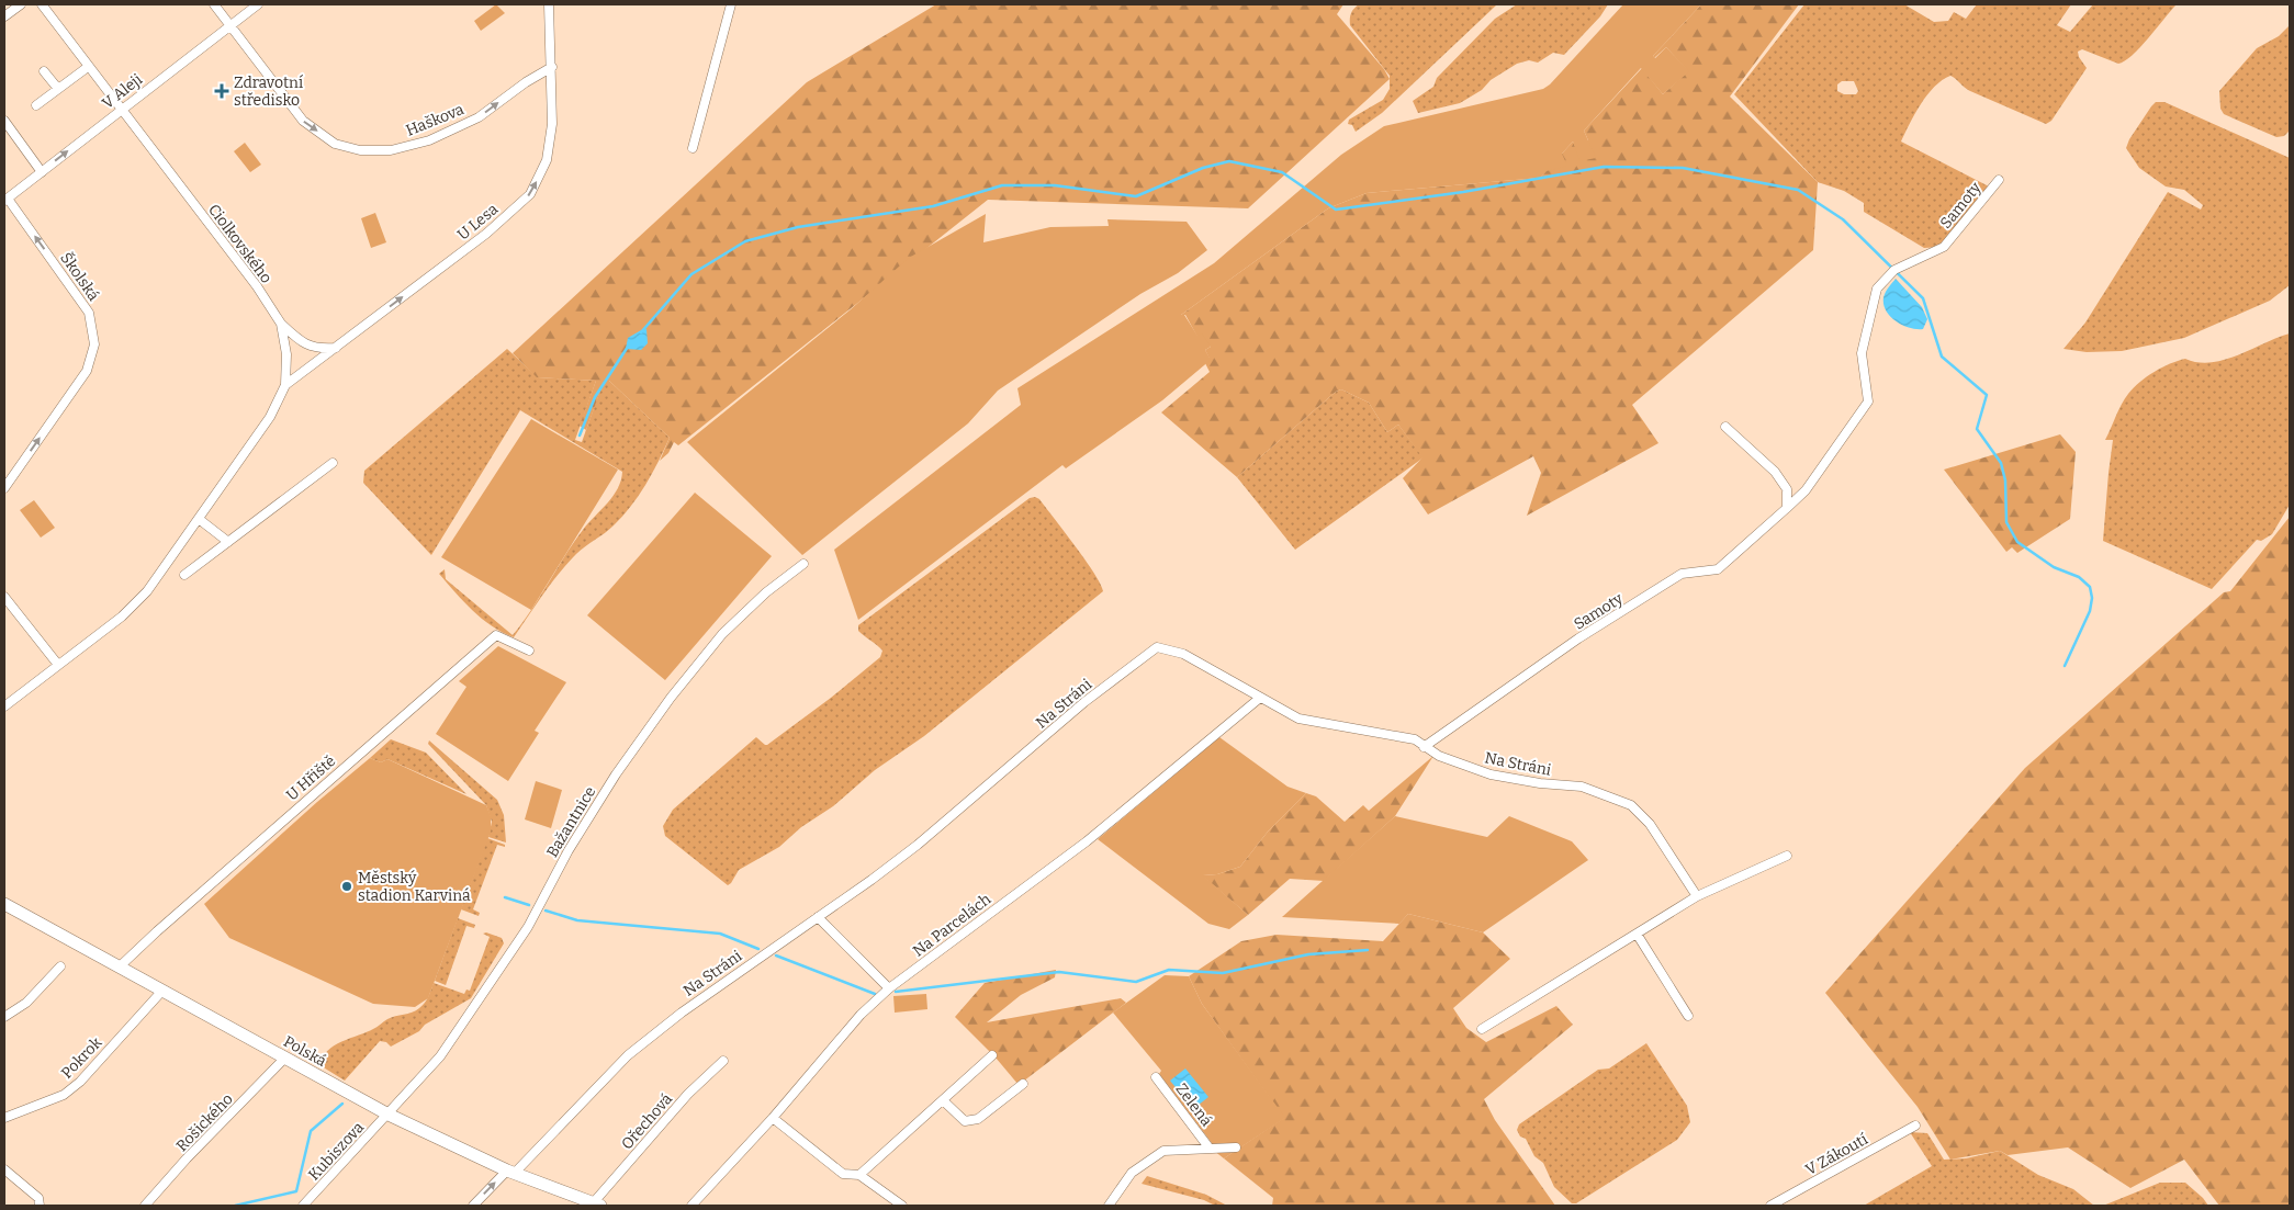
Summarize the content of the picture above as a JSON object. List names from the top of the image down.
{
  "streets": {
    "street": [
      "V Aleji",
      "Haškova",
      "Samoty",
      "U Lesa",
      "Ciolkovského",
      "Školská",
      "Na Stráni",
      "U Hřiště",
      "Bažantnice",
      "Na Parcelách",
      "Polská",
      "Pokrok",
      "Zelená",
      "Ořechová",
      "Rošického",
      "Kubiszova",
      "V Zákoutí"
    ]
  },
  "crossings": [
    ["V Aleji", "Haškova"],
    ["V Aleji", "Ciolkovského"],
    ["V Aleji", "Školská"],
    ["Haškova", "U Lesa"],
    ["Samoty", "Na Stráni"],
    ["U Lesa", "Ciolkovského"],
    ["Na Stráni", "Na Parcelách"],
    ["Na Stráni", "Polská"],
    ["U Hřiště", "Polská"],
    ["Bažantnice", "Polská"],
    ["Bažantnice", "Kubiszova"],
    ["Polská", "Pokrok"],
    ["Polská", "Ořechová"],
    ["Polská", "Rošického"],
    ["Polská", "Kubiszova"]
  ],
  "one_way": ["Haškova", "U Lesa", "Školská"],
  "places": {
    "health": ["Zdravotní středisko"],
    "other": ["Městský stadion Karviná"]
  }
}
